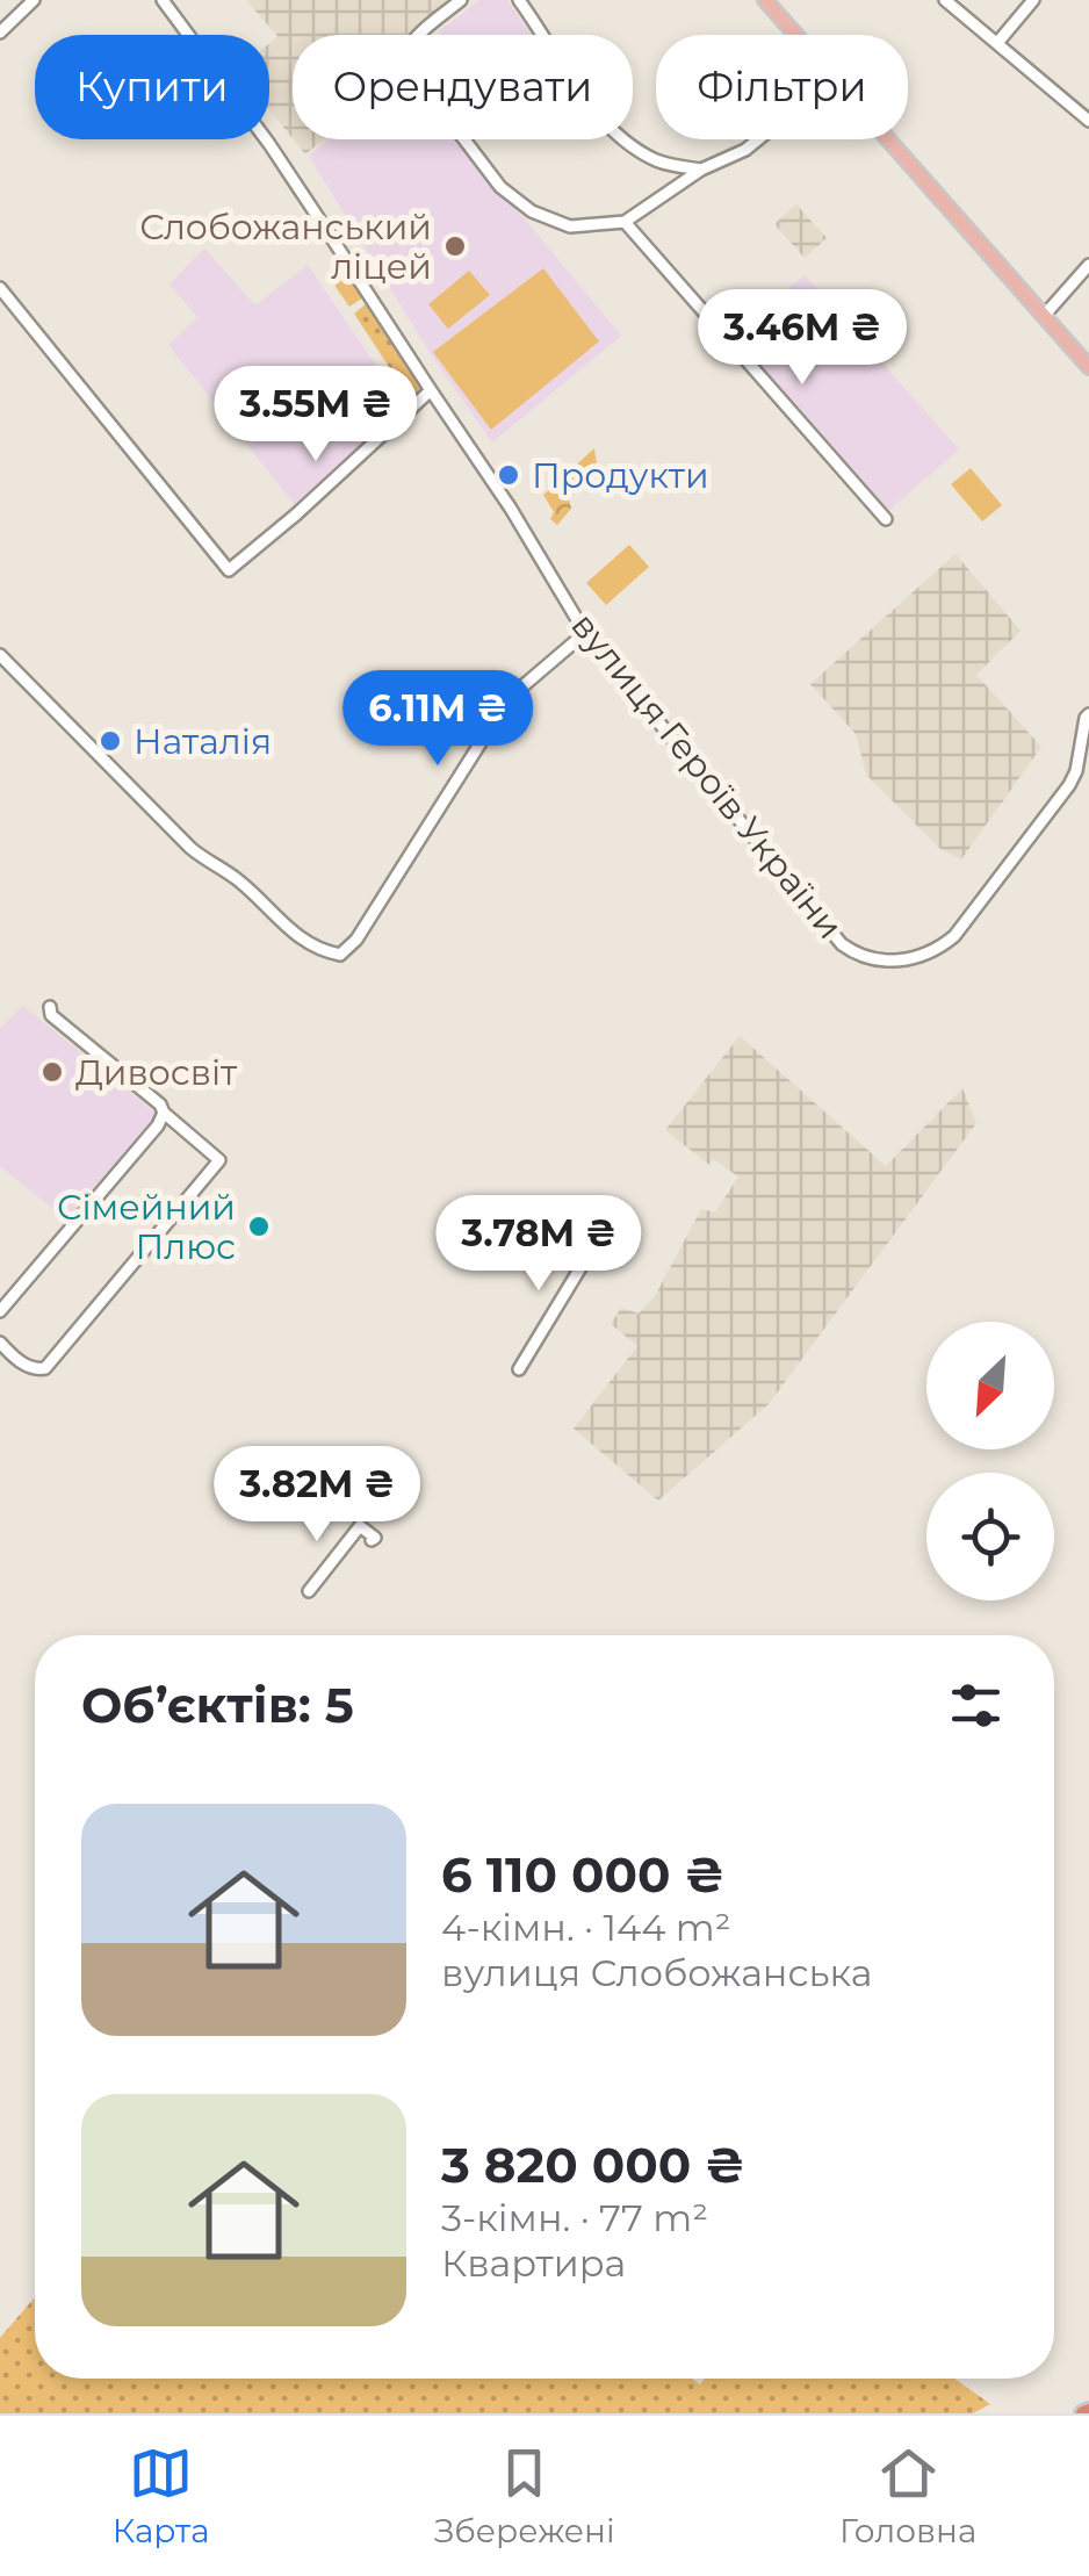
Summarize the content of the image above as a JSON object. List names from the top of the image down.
{
  "streets": {
    "street": ["вулиця Героїв України"]
  },
  "places": [
    "Слобожанський ліцей",
    "Продукти",
    "Наталія",
    "Дивосвіт",
    "Сімейний Плюс"
  ],
  "north": "bottom left",
  "page": {
    "chip": ["Купити", "Орендувати", "Фільтри"],
    "price": [
      "3.46M ₴",
      "3.55M ₴",
      "6.11M ₴",
      "3.78M ₴",
      "3.82M ₴"
    ],
    "heading": "Об’єктів: 5",
    "list": [
      {
        "name": "6 110 000 ₴",
        "note": "4-кімн. · 144 m² · вулиця Слобожанська"
      },
      {
        "name": "3 820 000 ₴",
        "note": "3-кімн. · 77 m² · Квартира"
      }
    ],
    "tabs": ["Карта", "Збережені", "Головна"]
  }
}
